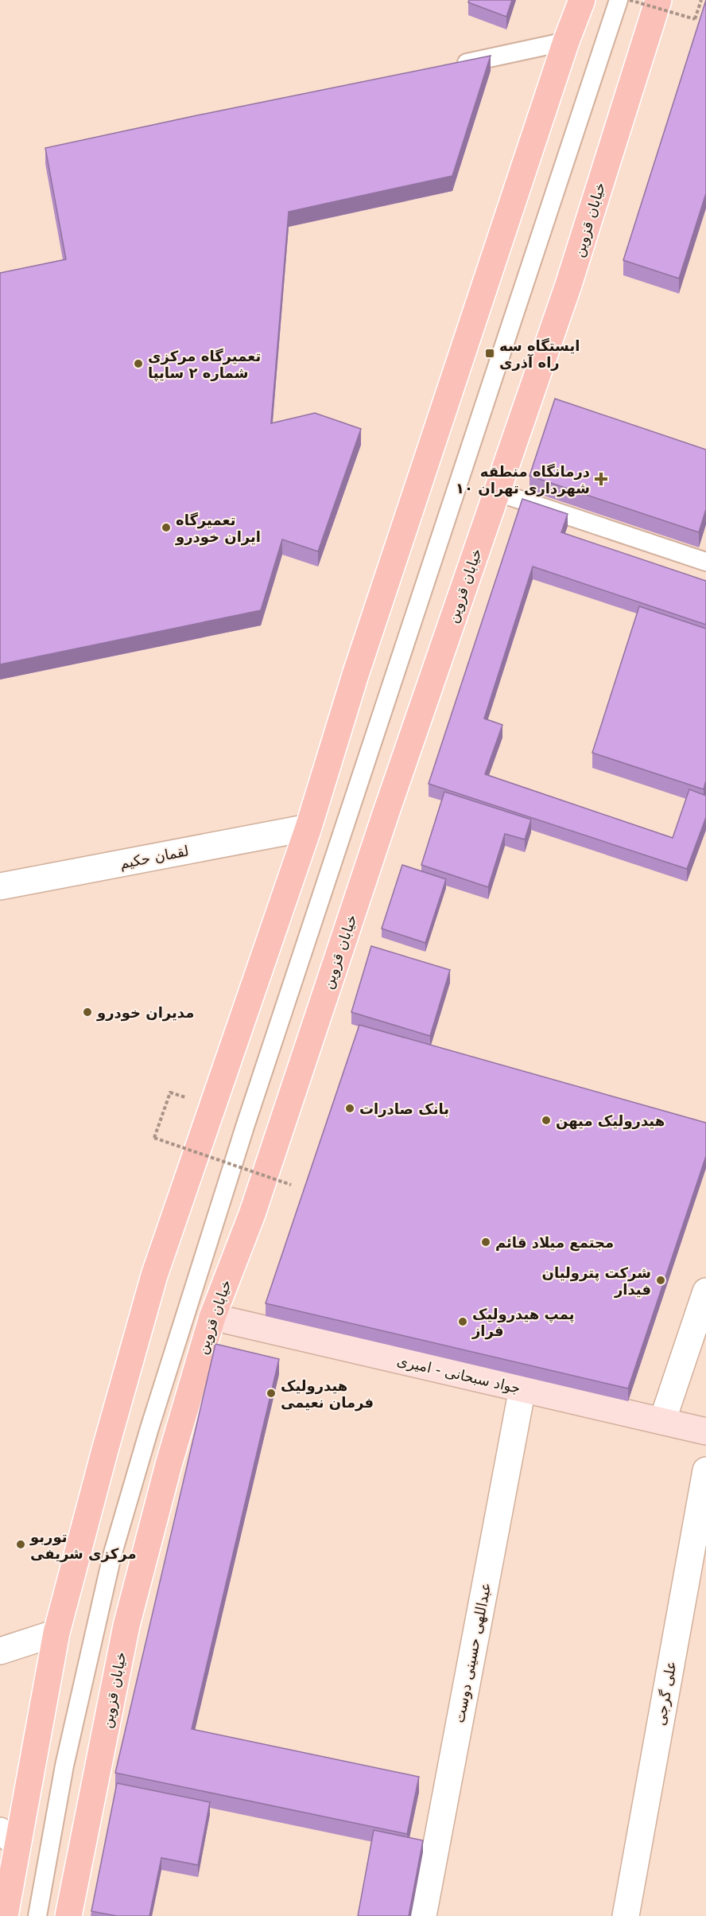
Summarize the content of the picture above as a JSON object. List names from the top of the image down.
{
  "streets": {
    "main road": ["خیابان قزوین", "جواد سبحانی - امیری"],
    "street": ["لقمان حکیم", "عبداللهی حسینی دوست", "علی گرجی"]
  },
  "crossings": [
    ["خیابان قزوین", "جواد سبحانی - امیری"],
    ["جواد سبحانی - امیری", "عبداللهی حسینی دوست"]
  ],
  "places": {
    "transit": ["ایستگاه سه راه آذری"],
    "other": [
      "تعمیرگاه مرکزی شماره ۲ سایپا",
      "تعمیرگاه ایران خودرو",
      "مدیران خودرو",
      "بانک صادرات",
      "هیدرولیک میهن",
      "مجتمع میلاد قائم",
      "شرکت پترولیان فیدار",
      "پمپ هیدرولیک فراز",
      "هیدرولیک فرمان نعیمی",
      "توربو مرکزی شریفی"
    ],
    "health": ["درمانگاه منطقه ۱۰ شهرداری تهران"]
  }
}
